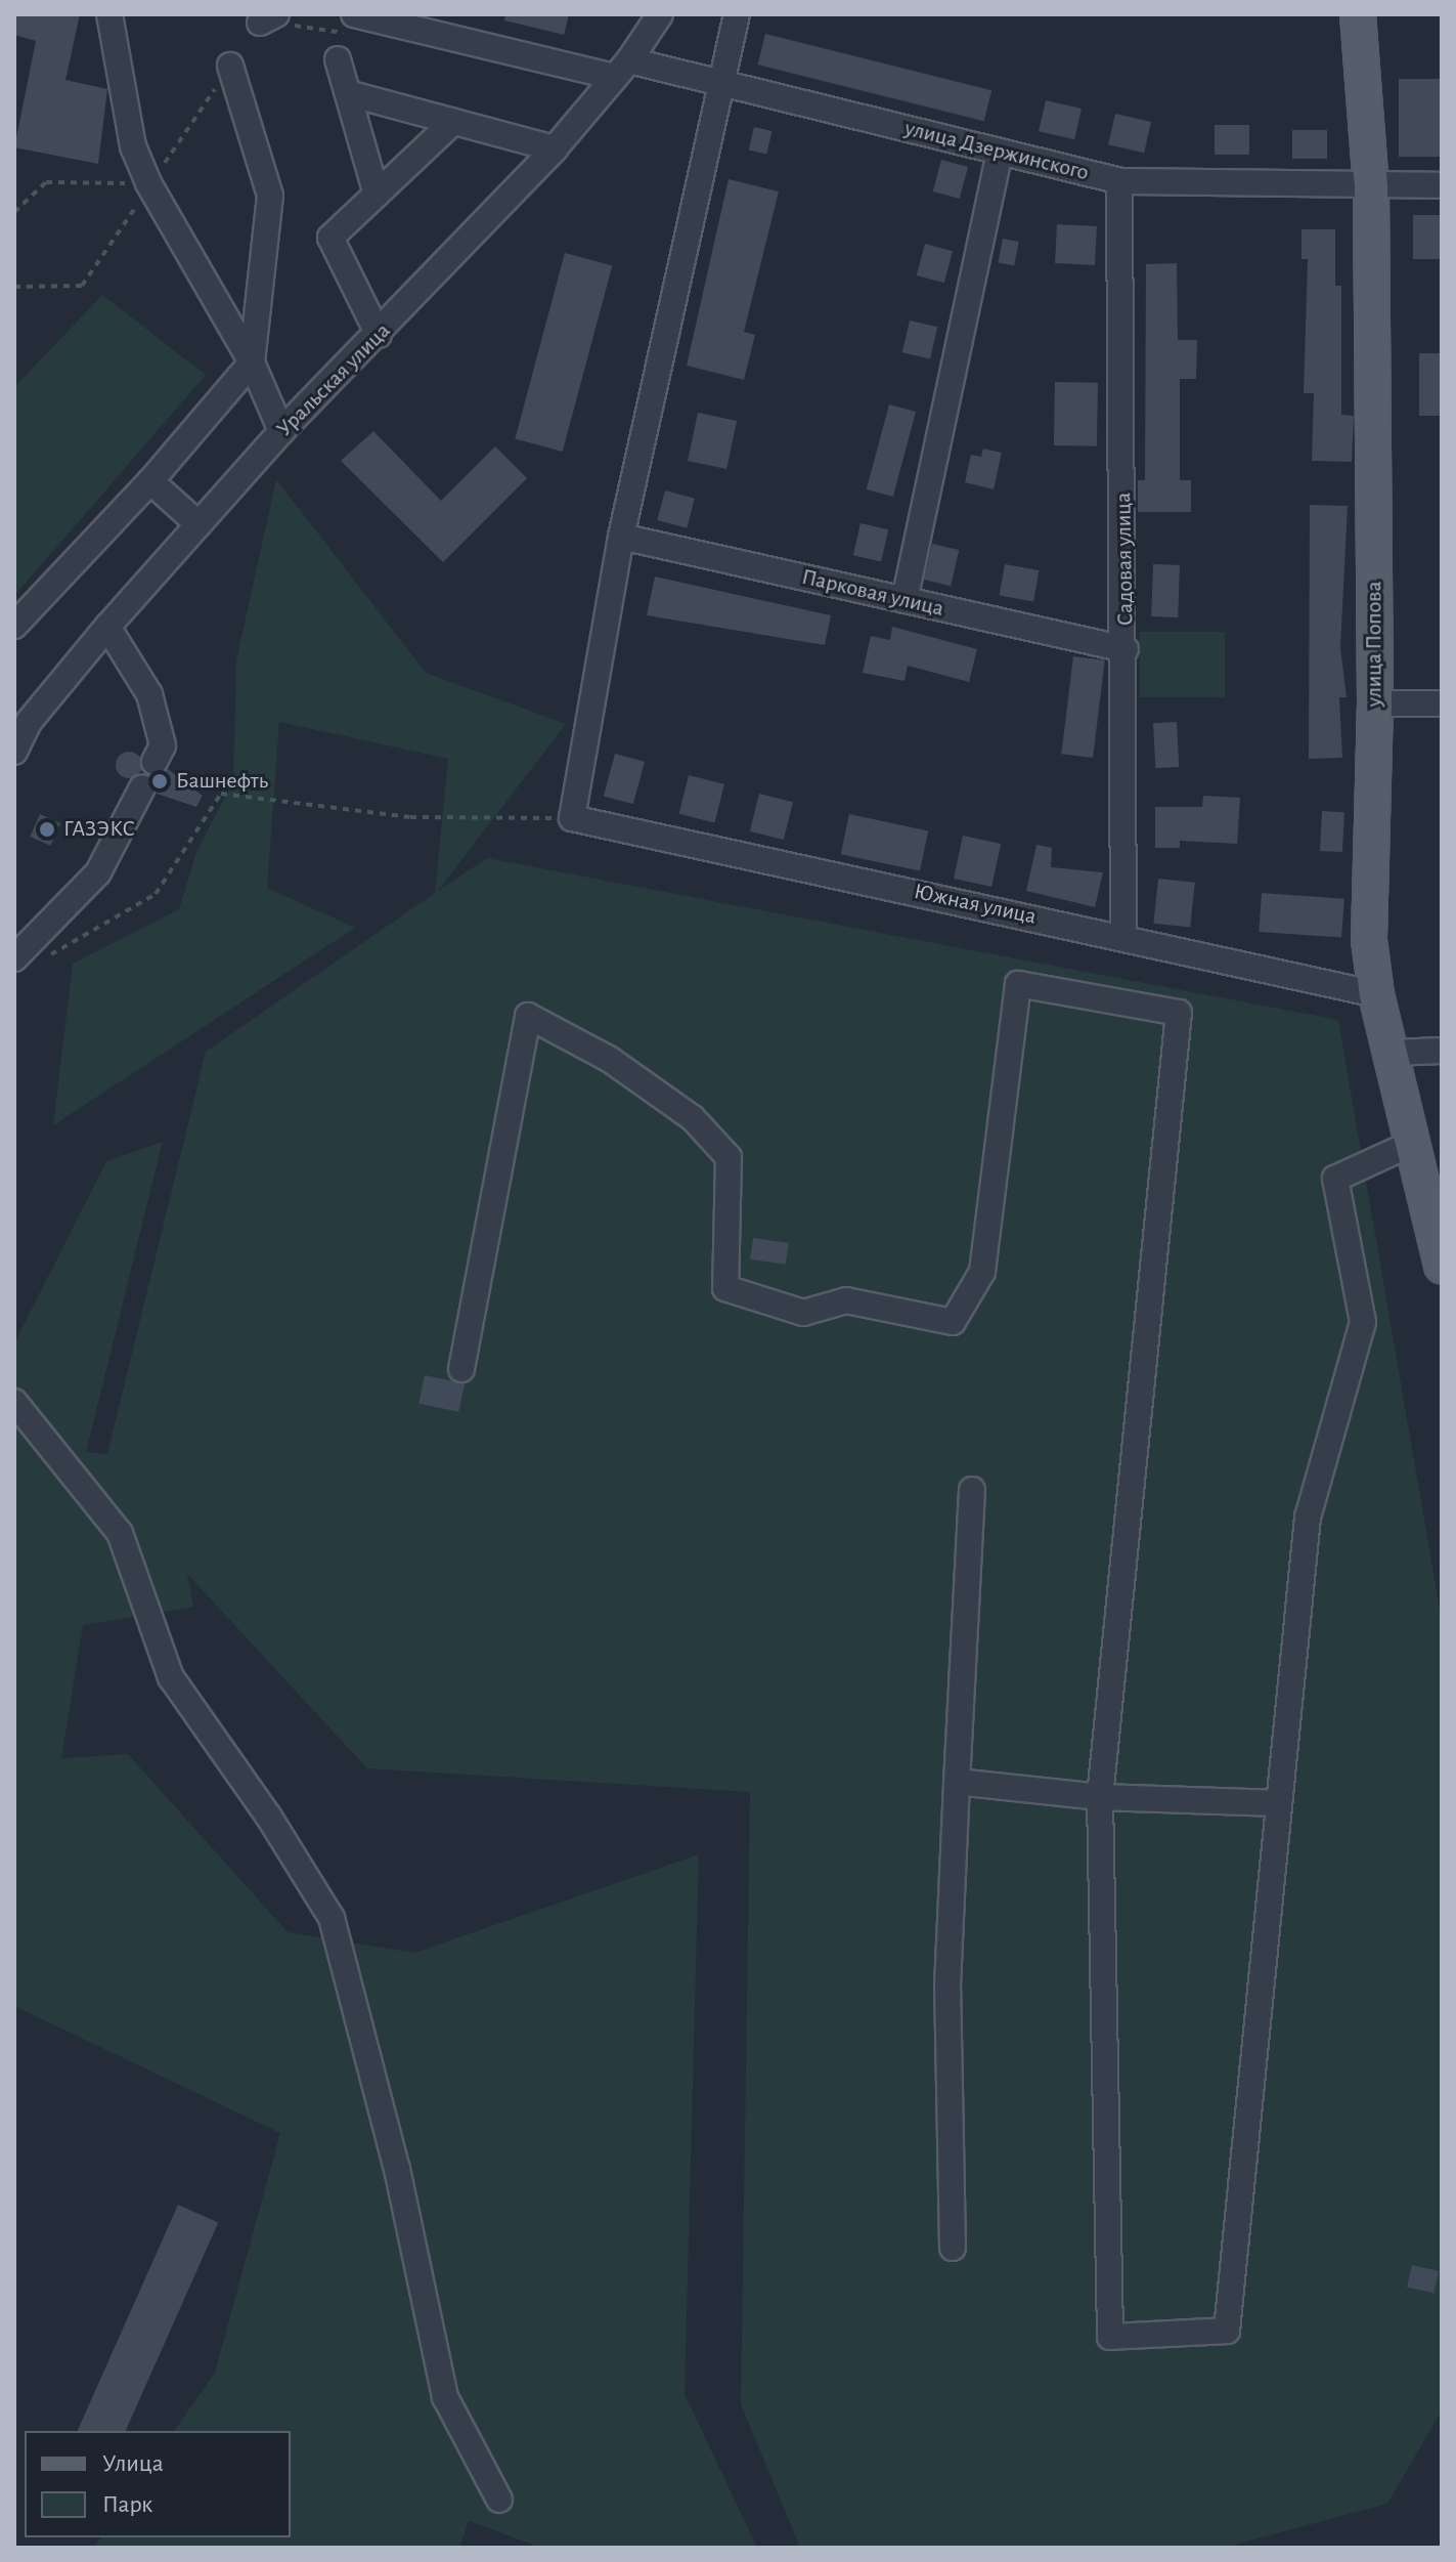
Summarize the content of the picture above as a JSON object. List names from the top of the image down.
{
  "streets": {
    "main road": ["улица Попова"],
    "street": [
      "улица Дзержинского",
      "Уральская улица",
      "Садовая улица",
      "Парковая улица",
      "Южная улица"
    ]
  },
  "crossings": [
    ["улица Дзержинского", "Уральская улица"],
    ["улица Дзержинского", "Садовая улица"],
    ["улица Дзержинского", "улица Попова"],
    ["Садовая улица", "Парковая улица"],
    ["Садовая улица", "Южная улица"],
    ["улица Попова", "Южная улица"]
  ],
  "places": ["Башнефть", "ГАЗЭКС"],
  "legend": ["Улица", "Парк"]
}
